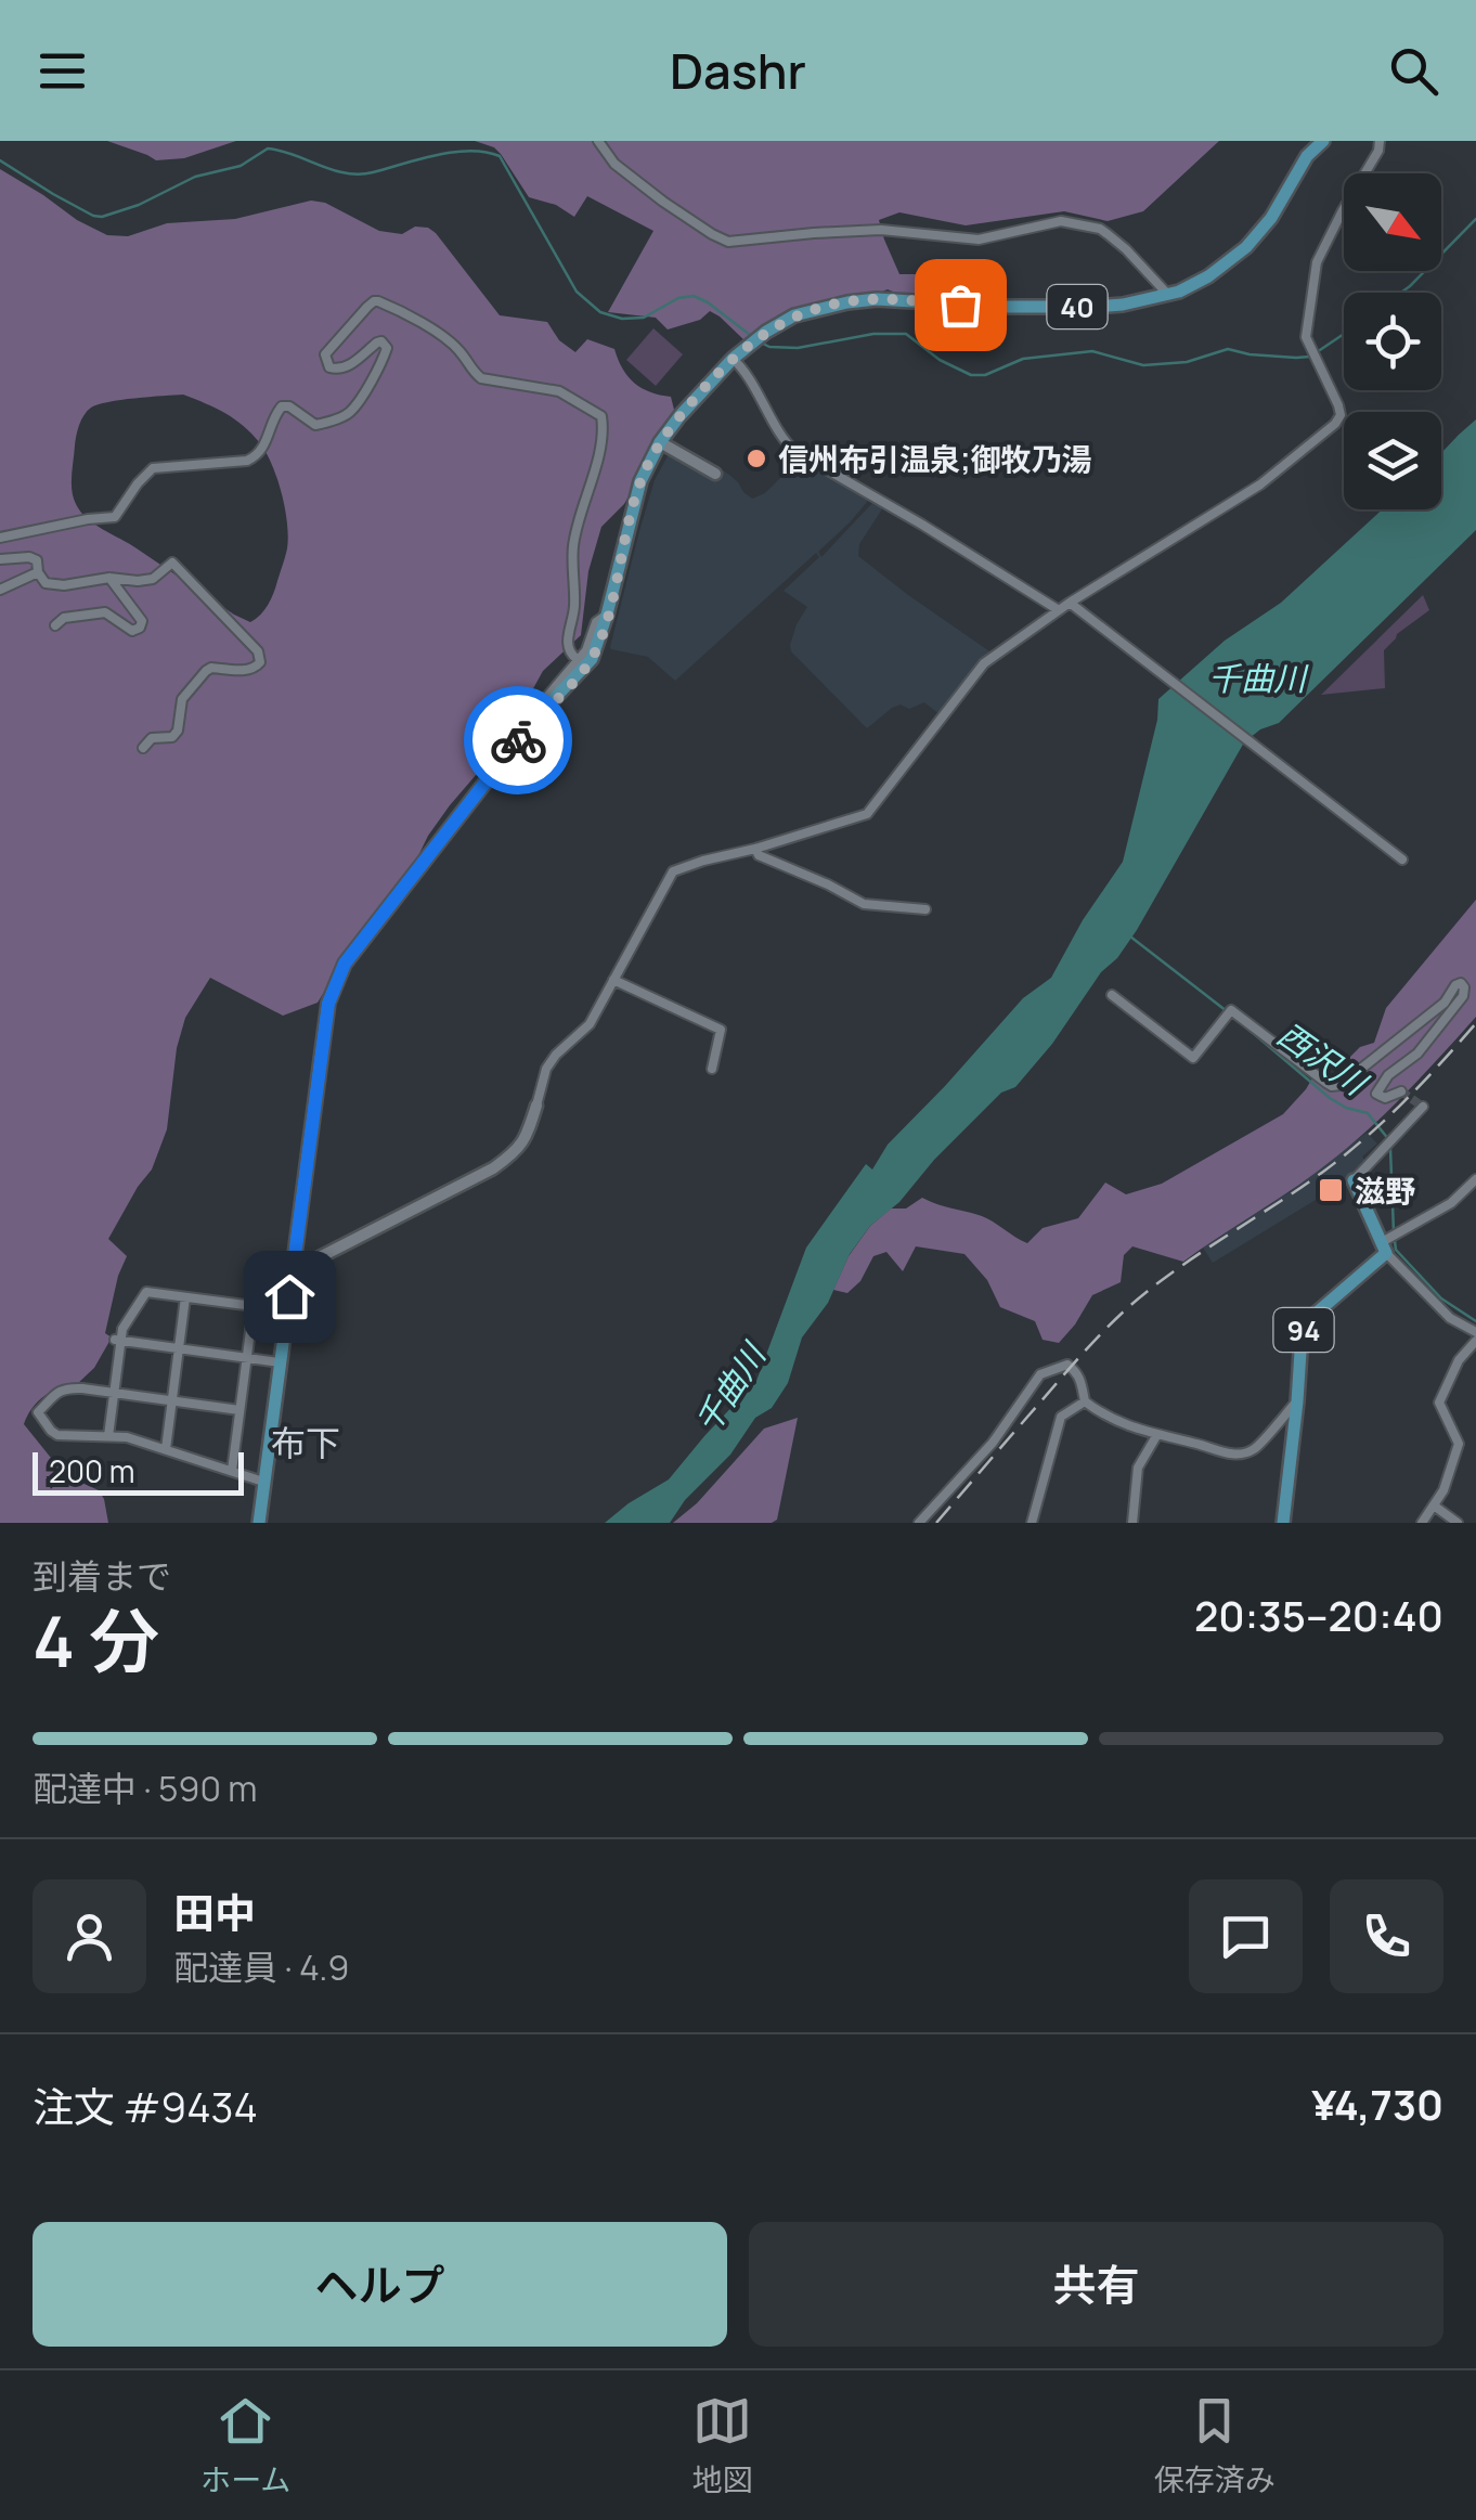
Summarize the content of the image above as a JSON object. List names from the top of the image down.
{
  "streets": {
    "main road": ["40", "94"]
  },
  "districts": ["布下"],
  "water": ["千曲川", "西沢川"],
  "places": {
    "other": ["信州布引温泉;御牧乃湯"],
    "transit": ["滋野"]
  },
  "scale_bar": "200 m",
  "north": "bottom right",
  "page": {
    "header": "Dashr",
    "scale": "200 m",
    "heading": ["4 分", "到着まで", "20:35–20:40"],
    "panel": [
      "田中",
      "配達員 · 4.9",
      "注文 #9434",
      "¥4,730"
    ],
    "bar": "配達中 · 590 m",
    "buttons": ["ヘルプ", "共有"],
    "tabs": ["ホーム", "地図", "保存済み"]
  }
}
